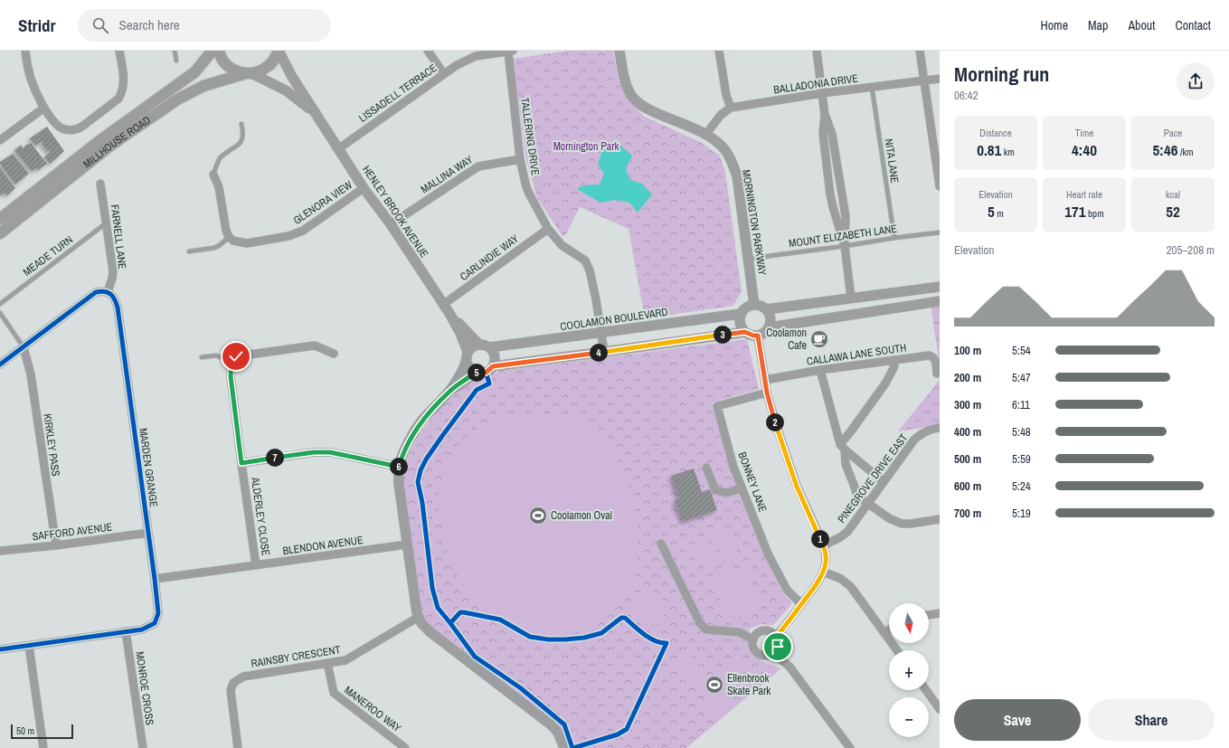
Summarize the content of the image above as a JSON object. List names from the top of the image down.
{
  "streets": {
    "main road": ["MILLHOUSE ROAD"],
    "street": [
      "BALLADONIA DRIVE",
      "LISSADELL TERRACE",
      "TALLERING DRIVE",
      "MALLINA WAY",
      "GLENORA VIEW",
      "HENLEY BROOK AVENUE",
      "MORNINGTON PARKWAY",
      "FARNELL LANE",
      "CARLINDIE WAY",
      "COOLAMON BOULEVARD",
      "CALLAWA LANE SOUTH",
      "KIRKLEY PASS",
      "MARDEN GRANGE",
      "PINEGROVE DRIVE EAST",
      "BONNEY LANE",
      "ALDERLEY CLOSE",
      "SAFFORD AVENUE",
      "BLENDON AVENUE",
      "RAINSBY CRESCENT",
      "MONROE CROSS",
      "MANEROO WAY"
    ],
    "lane": ["NITA LANE", "MOUNT ELIZABETH LANE", "MEADE TURN"]
  },
  "crossings": [
    ["BALLADONIA DRIVE", "NITA LANE"],
    ["LISSADELL TERRACE", "TALLERING DRIVE"],
    ["LISSADELL TERRACE", "HENLEY BROOK AVENUE"],
    ["TALLERING DRIVE", "MALLINA WAY"],
    ["TALLERING DRIVE", "CARLINDIE WAY"],
    ["TALLERING DRIVE", "COOLAMON BOULEVARD"],
    ["MILLHOUSE ROAD", "HENLEY BROOK AVENUE"],
    ["NITA LANE", "MOUNT ELIZABETH LANE"],
    ["MALLINA WAY", "HENLEY BROOK AVENUE"],
    ["GLENORA VIEW", "HENLEY BROOK AVENUE"],
    ["HENLEY BROOK AVENUE", "CARLINDIE WAY"],
    ["HENLEY BROOK AVENUE", "COOLAMON BOULEVARD"],
    ["MORNINGTON PARKWAY", "MOUNT ELIZABETH LANE"],
    ["MORNINGTON PARKWAY", "COOLAMON BOULEVARD"],
    ["FARNELL LANE", "MEADE TURN"],
    ["FARNELL LANE", "MARDEN GRANGE"],
    ["KIRKLEY PASS", "SAFFORD AVENUE"],
    ["MARDEN GRANGE", "SAFFORD AVENUE"],
    ["MARDEN GRANGE", "BLENDON AVENUE"],
    ["MARDEN GRANGE", "MONROE CROSS"],
    ["ALDERLEY CLOSE", "BLENDON AVENUE"],
    ["RAINSBY CRESCENT", "MANEROO WAY"]
  ],
  "parks": ["Mornington Park"],
  "places": {
    "cafe": ["Coolamon Cafe"],
    "sports": ["Coolamon Oval", "Ellenbrook Skate Park"]
  },
  "scale_bar": "50 m",
  "north": "bottom",
  "page": {
    "header": "Stridr",
    "search": "Search here",
    "nav": [
      "Home",
      "Map",
      "About",
      "Contact"
    ],
    "heading": ["Morning run", "06:42"],
    "stats": [
      ["Distance", "0.81 km"],
      ["Time", "4:40"],
      ["Pace", "5:46 /km"],
      ["Elevation", "5 m"],
      ["Heart rate", "171 bpm"],
      ["kcal", "52"]
    ],
    "chart": ["Elevation", "205–208 m"],
    "pins": [
      "3",
      "4",
      "5",
      "2",
      "7",
      "6",
      "1"
    ],
    "list": [
      {
        "name": "100 m",
        "note": "5:54"
      },
      {
        "name": "200 m",
        "note": "5:47"
      },
      {
        "name": "300 m",
        "note": "6:11"
      },
      {
        "name": "400 m",
        "note": "5:48"
      },
      {
        "name": "500 m",
        "note": "5:59"
      },
      {
        "name": "600 m",
        "note": "5:24"
      },
      {
        "name": "700 m",
        "note": "5:19"
      }
    ],
    "map_buttons": ["+", "−"],
    "buttons": ["Save", "Share"],
    "scale": "50 m"
  }
}
